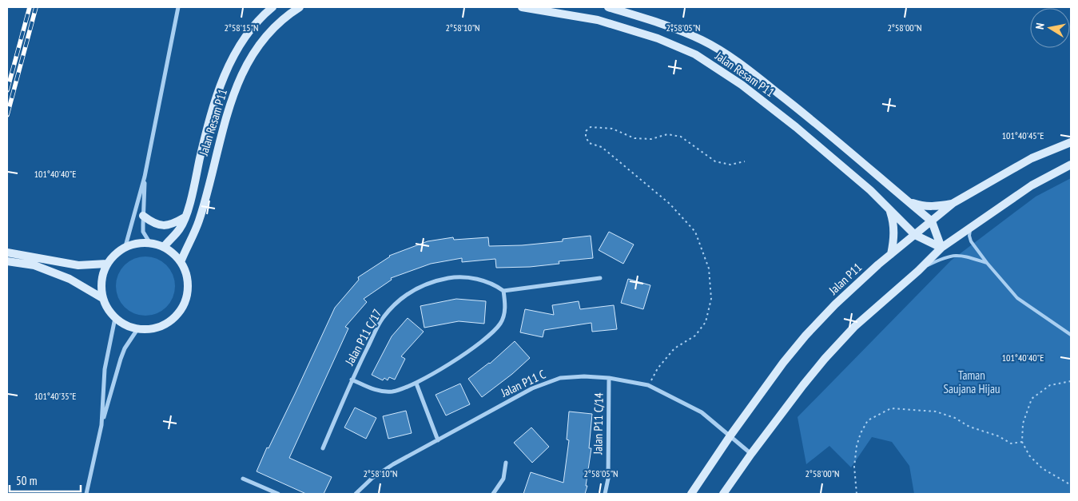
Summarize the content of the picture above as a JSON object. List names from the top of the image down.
{
  "streets": {
    "main road": ["Jalan Resam P11", "Jalan P11"],
    "street": ["Jalan P11 C/17", "Jalan P11 C", "Jalan P11 C/14"]
  },
  "crossings": [
    ["Jalan Resam P11", "Jalan P11"],
    ["Jalan P11", "Jalan P11 C"],
    ["Jalan P11 C", "Jalan P11 C/14"]
  ],
  "parks": ["Taman Saujana Hijau"],
  "scale_bar": "50 m",
  "north": "left",
  "coordinates": [
    "2°58'15\"N",
    "2°58'10\"N",
    "2°58'05\"N",
    "2°58'00\"N",
    "101°40'45\"E",
    "101°40'40\"E",
    "101°40'35\"E"
  ]
}
